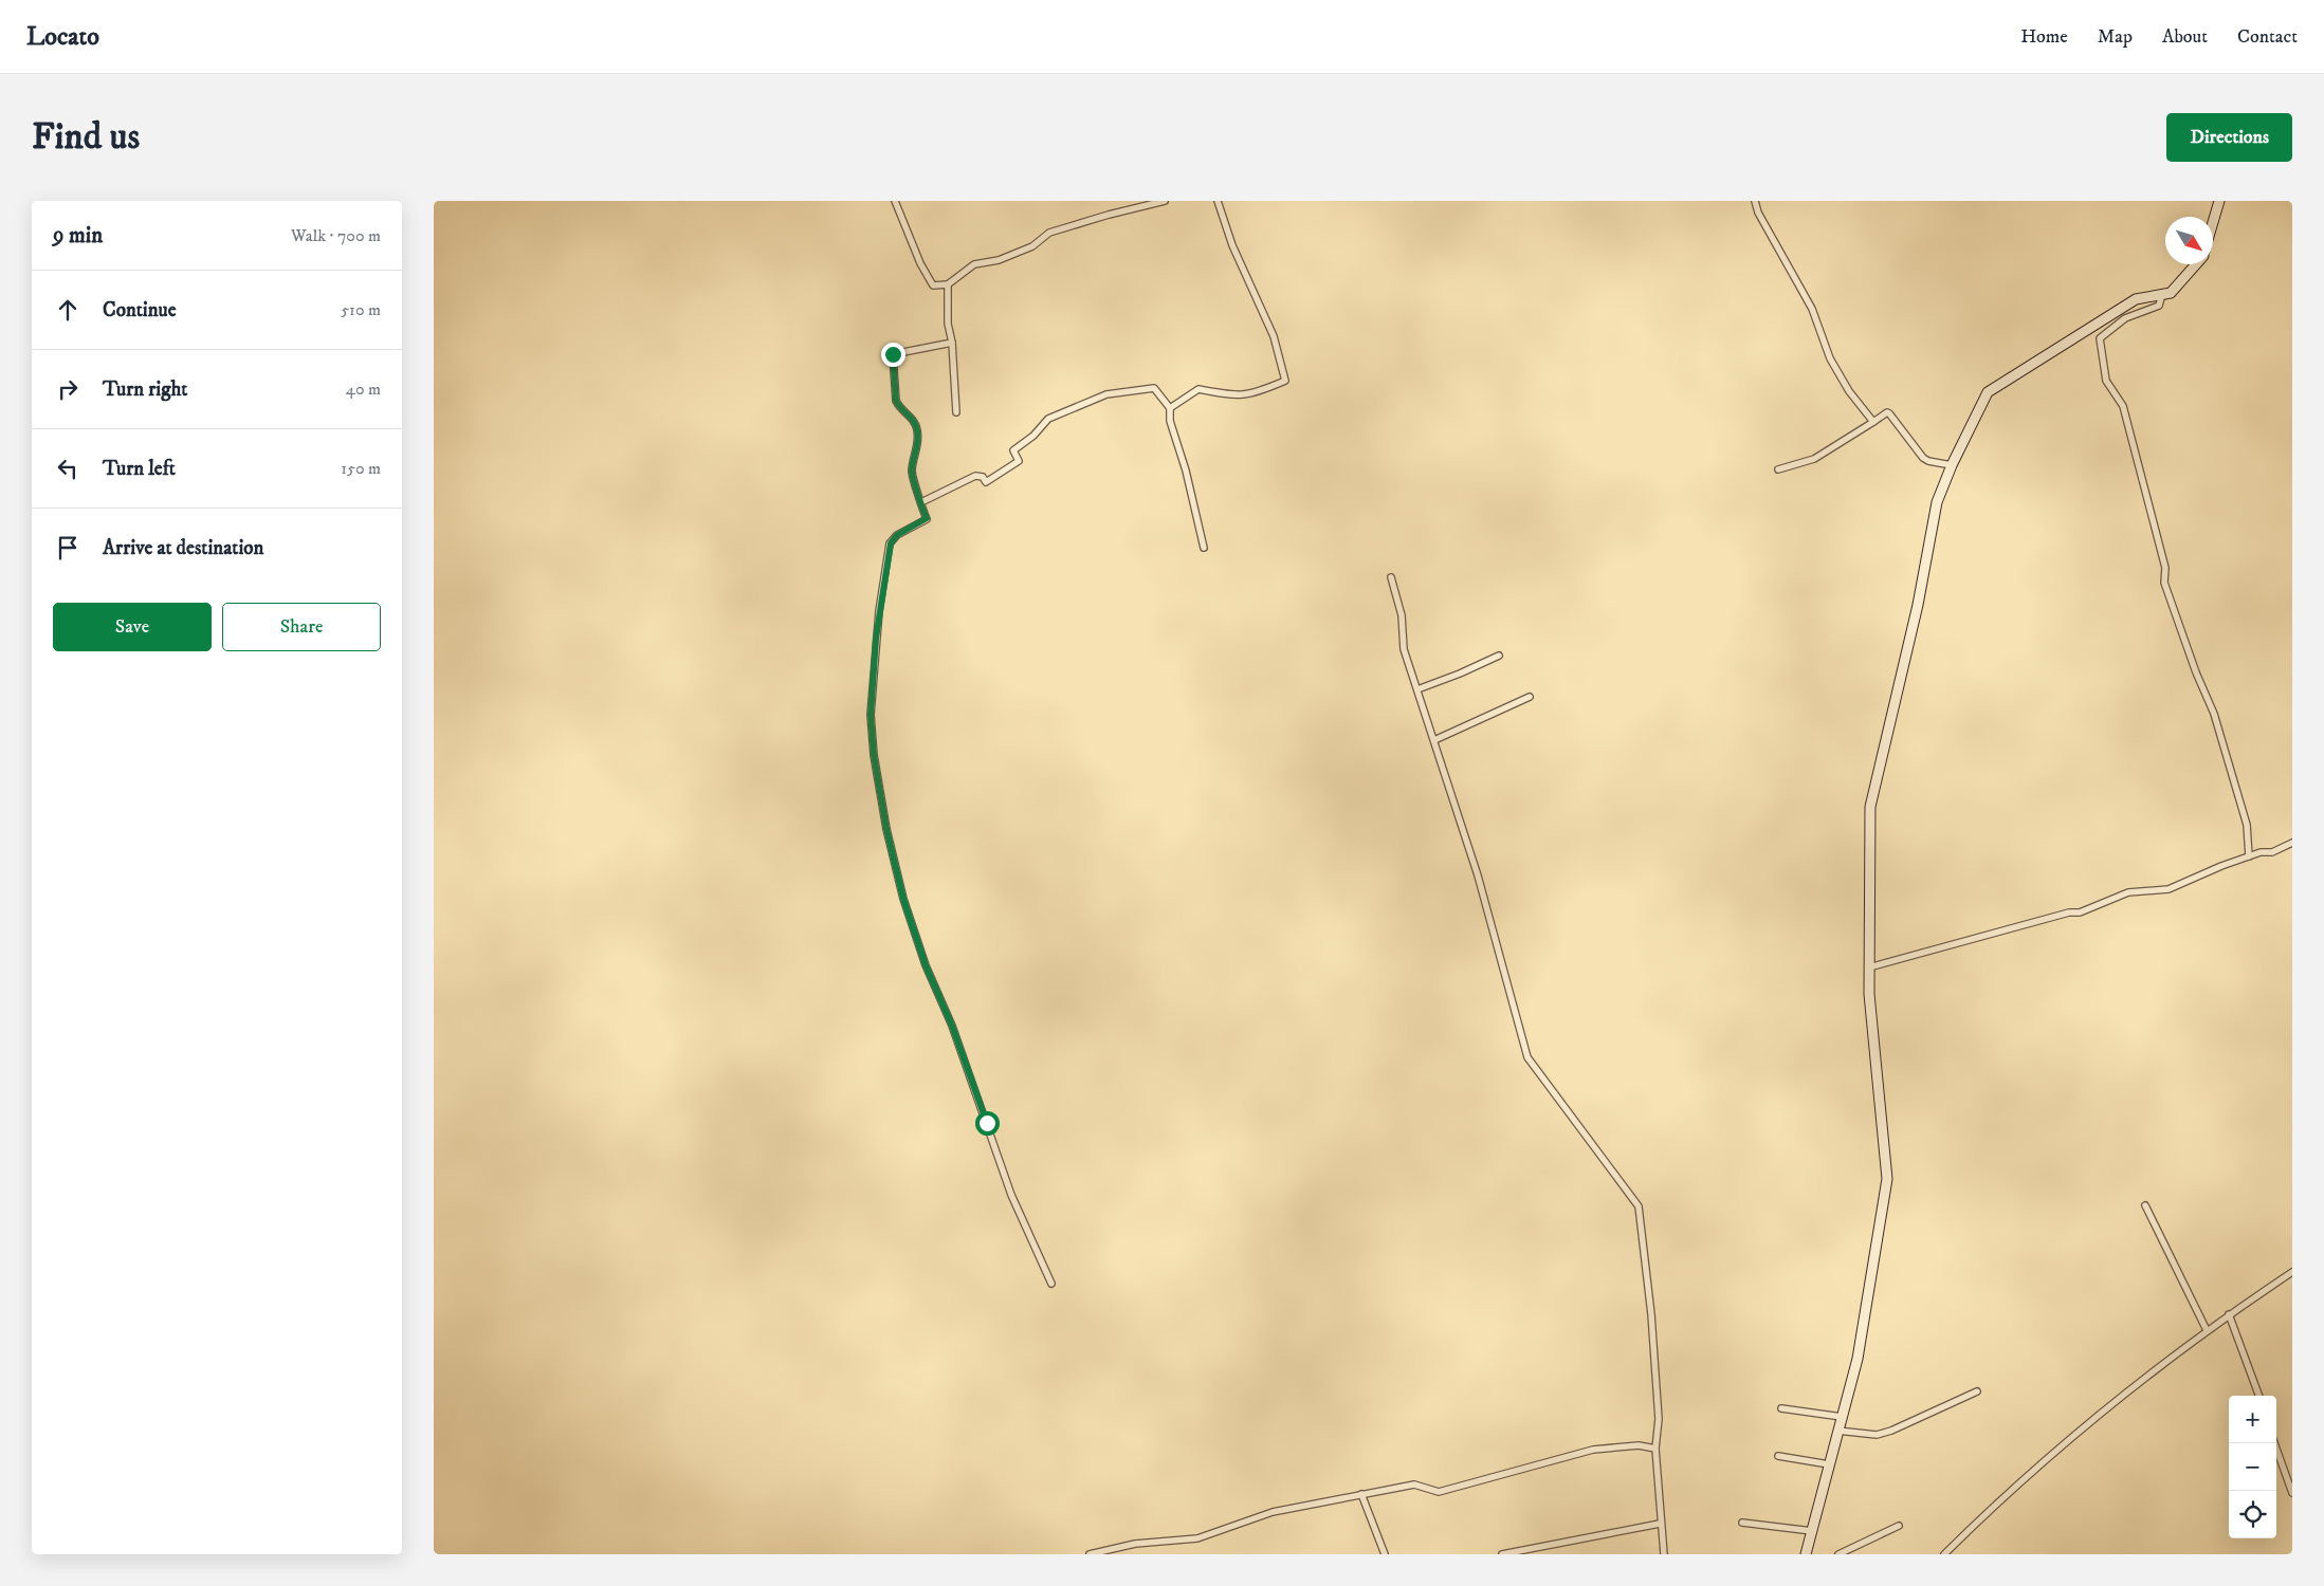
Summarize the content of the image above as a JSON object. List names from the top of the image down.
{
  "north": "bottom right",
  "page": {
    "header": "Locato",
    "nav": [
      "Home",
      "Map",
      "About",
      "Contact"
    ],
    "buttons": [
      "Directions",
      ["Save", "Share"]
    ],
    "title": "Find us",
    "heading": ["9 min", "Walk · 700 m"],
    "list": [
      ["Continue", "510 m"],
      ["Turn right", "40 m"],
      ["Turn left", "150 m"],
      "Arrive at destination"
    ],
    "map_buttons": ["+", "−"]
  }
}
